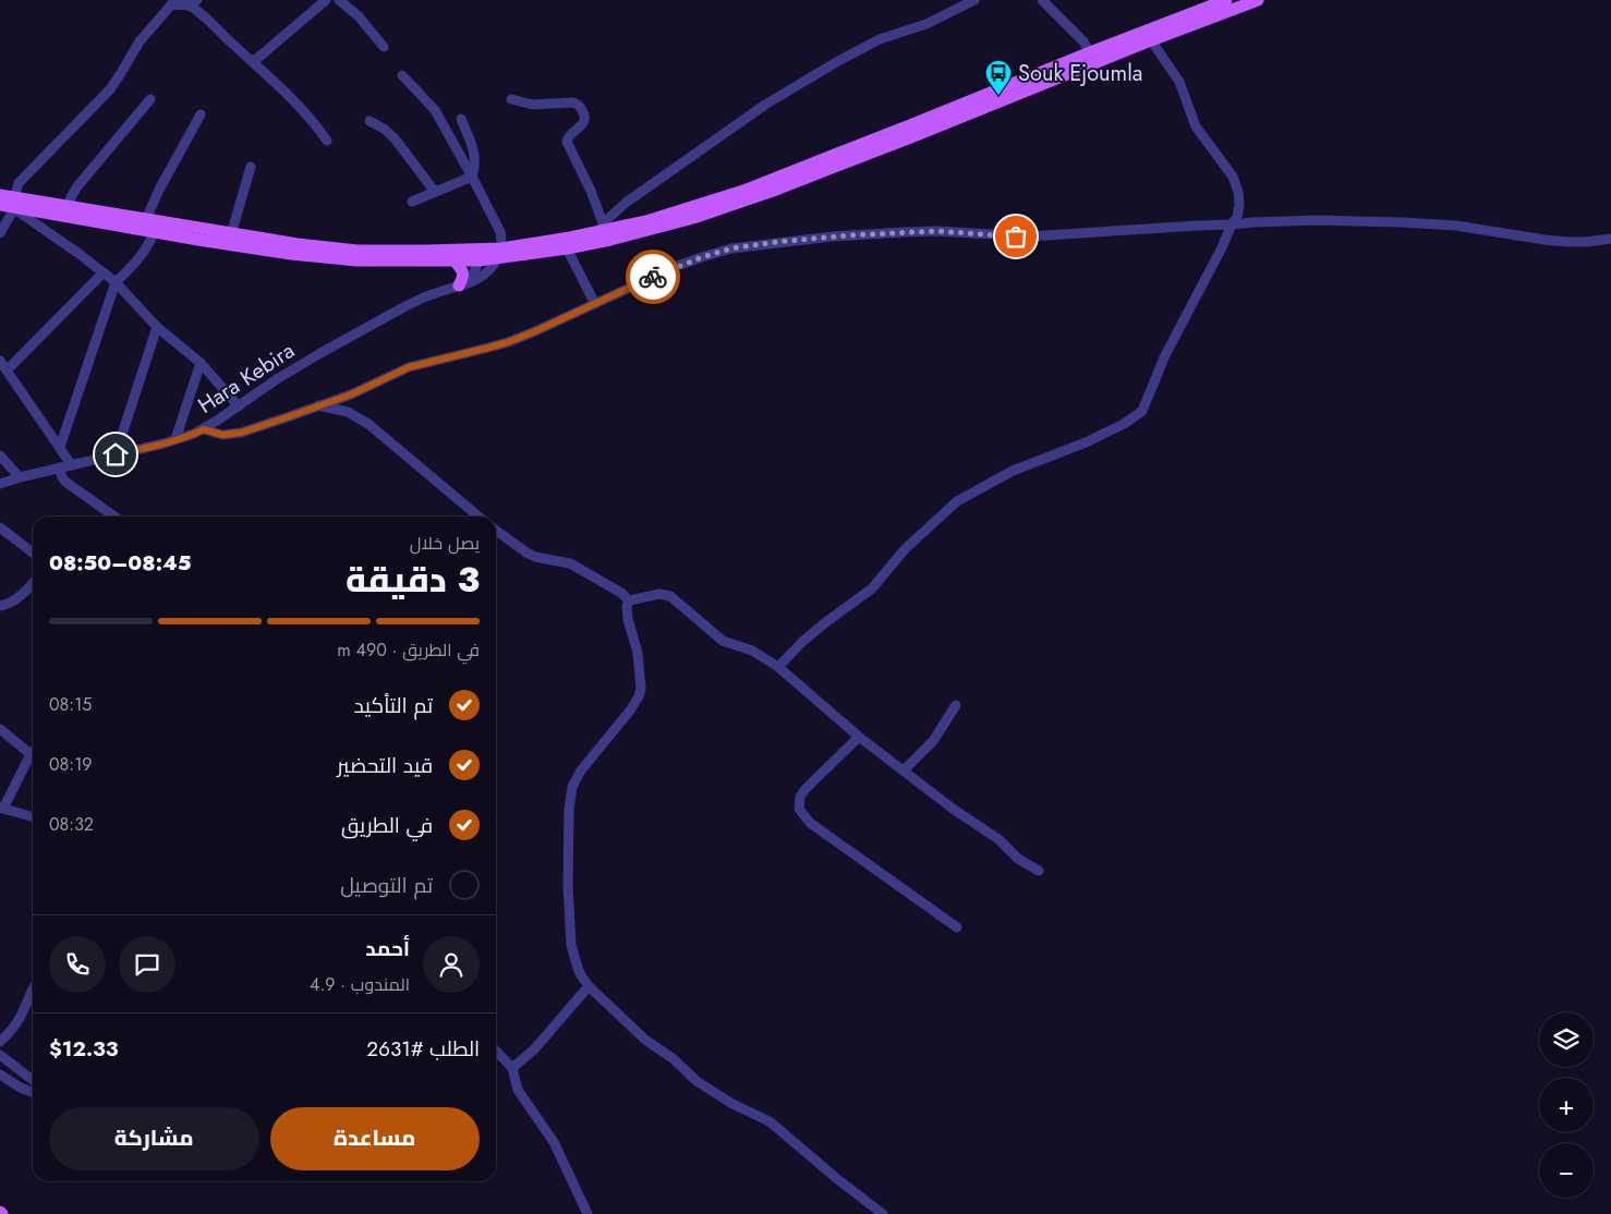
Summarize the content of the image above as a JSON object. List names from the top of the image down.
{
  "streets": {
    "street": ["Hara Kebira"]
  },
  "places": {
    "bus stop": ["Souk Ejoumla"]
  },
  "page": {
    "heading": ["3 دقيقة", "يصل خلال", "08:45–08:50"],
    "panel": [
      "أحمد",
      "المندوب · 4.9",
      "الطلب #2631",
      "$12.33"
    ],
    "bar": "في الطريق · 490 m",
    "list": [
      ["تم التأكيد", "08:15"],
      ["قيد التحضير", "08:19"],
      ["في الطريق", "08:32"],
      "تم التوصيل"
    ],
    "map_buttons": ["+", "−"],
    "buttons": ["مساعدة", "مشاركة"]
  }
}
